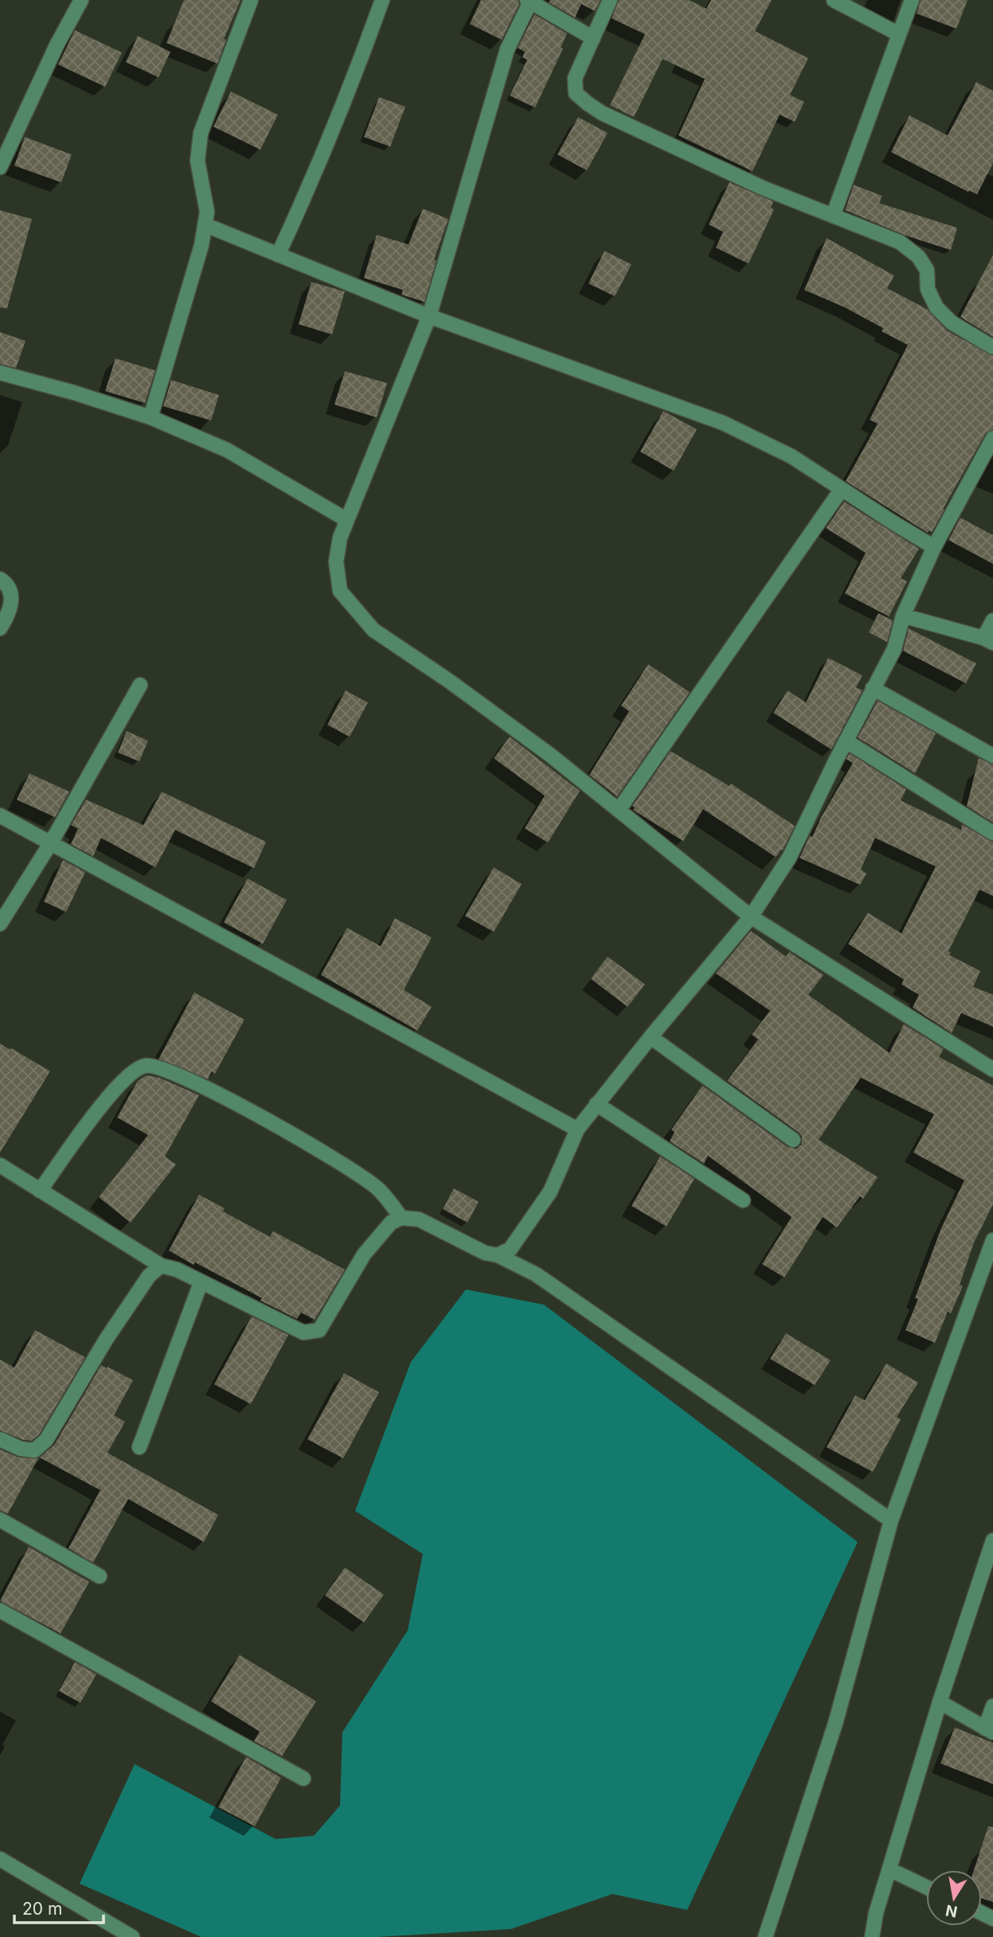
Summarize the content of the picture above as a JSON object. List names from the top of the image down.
{
  "scale_bar": "20 m",
  "north": "bottom"
}
